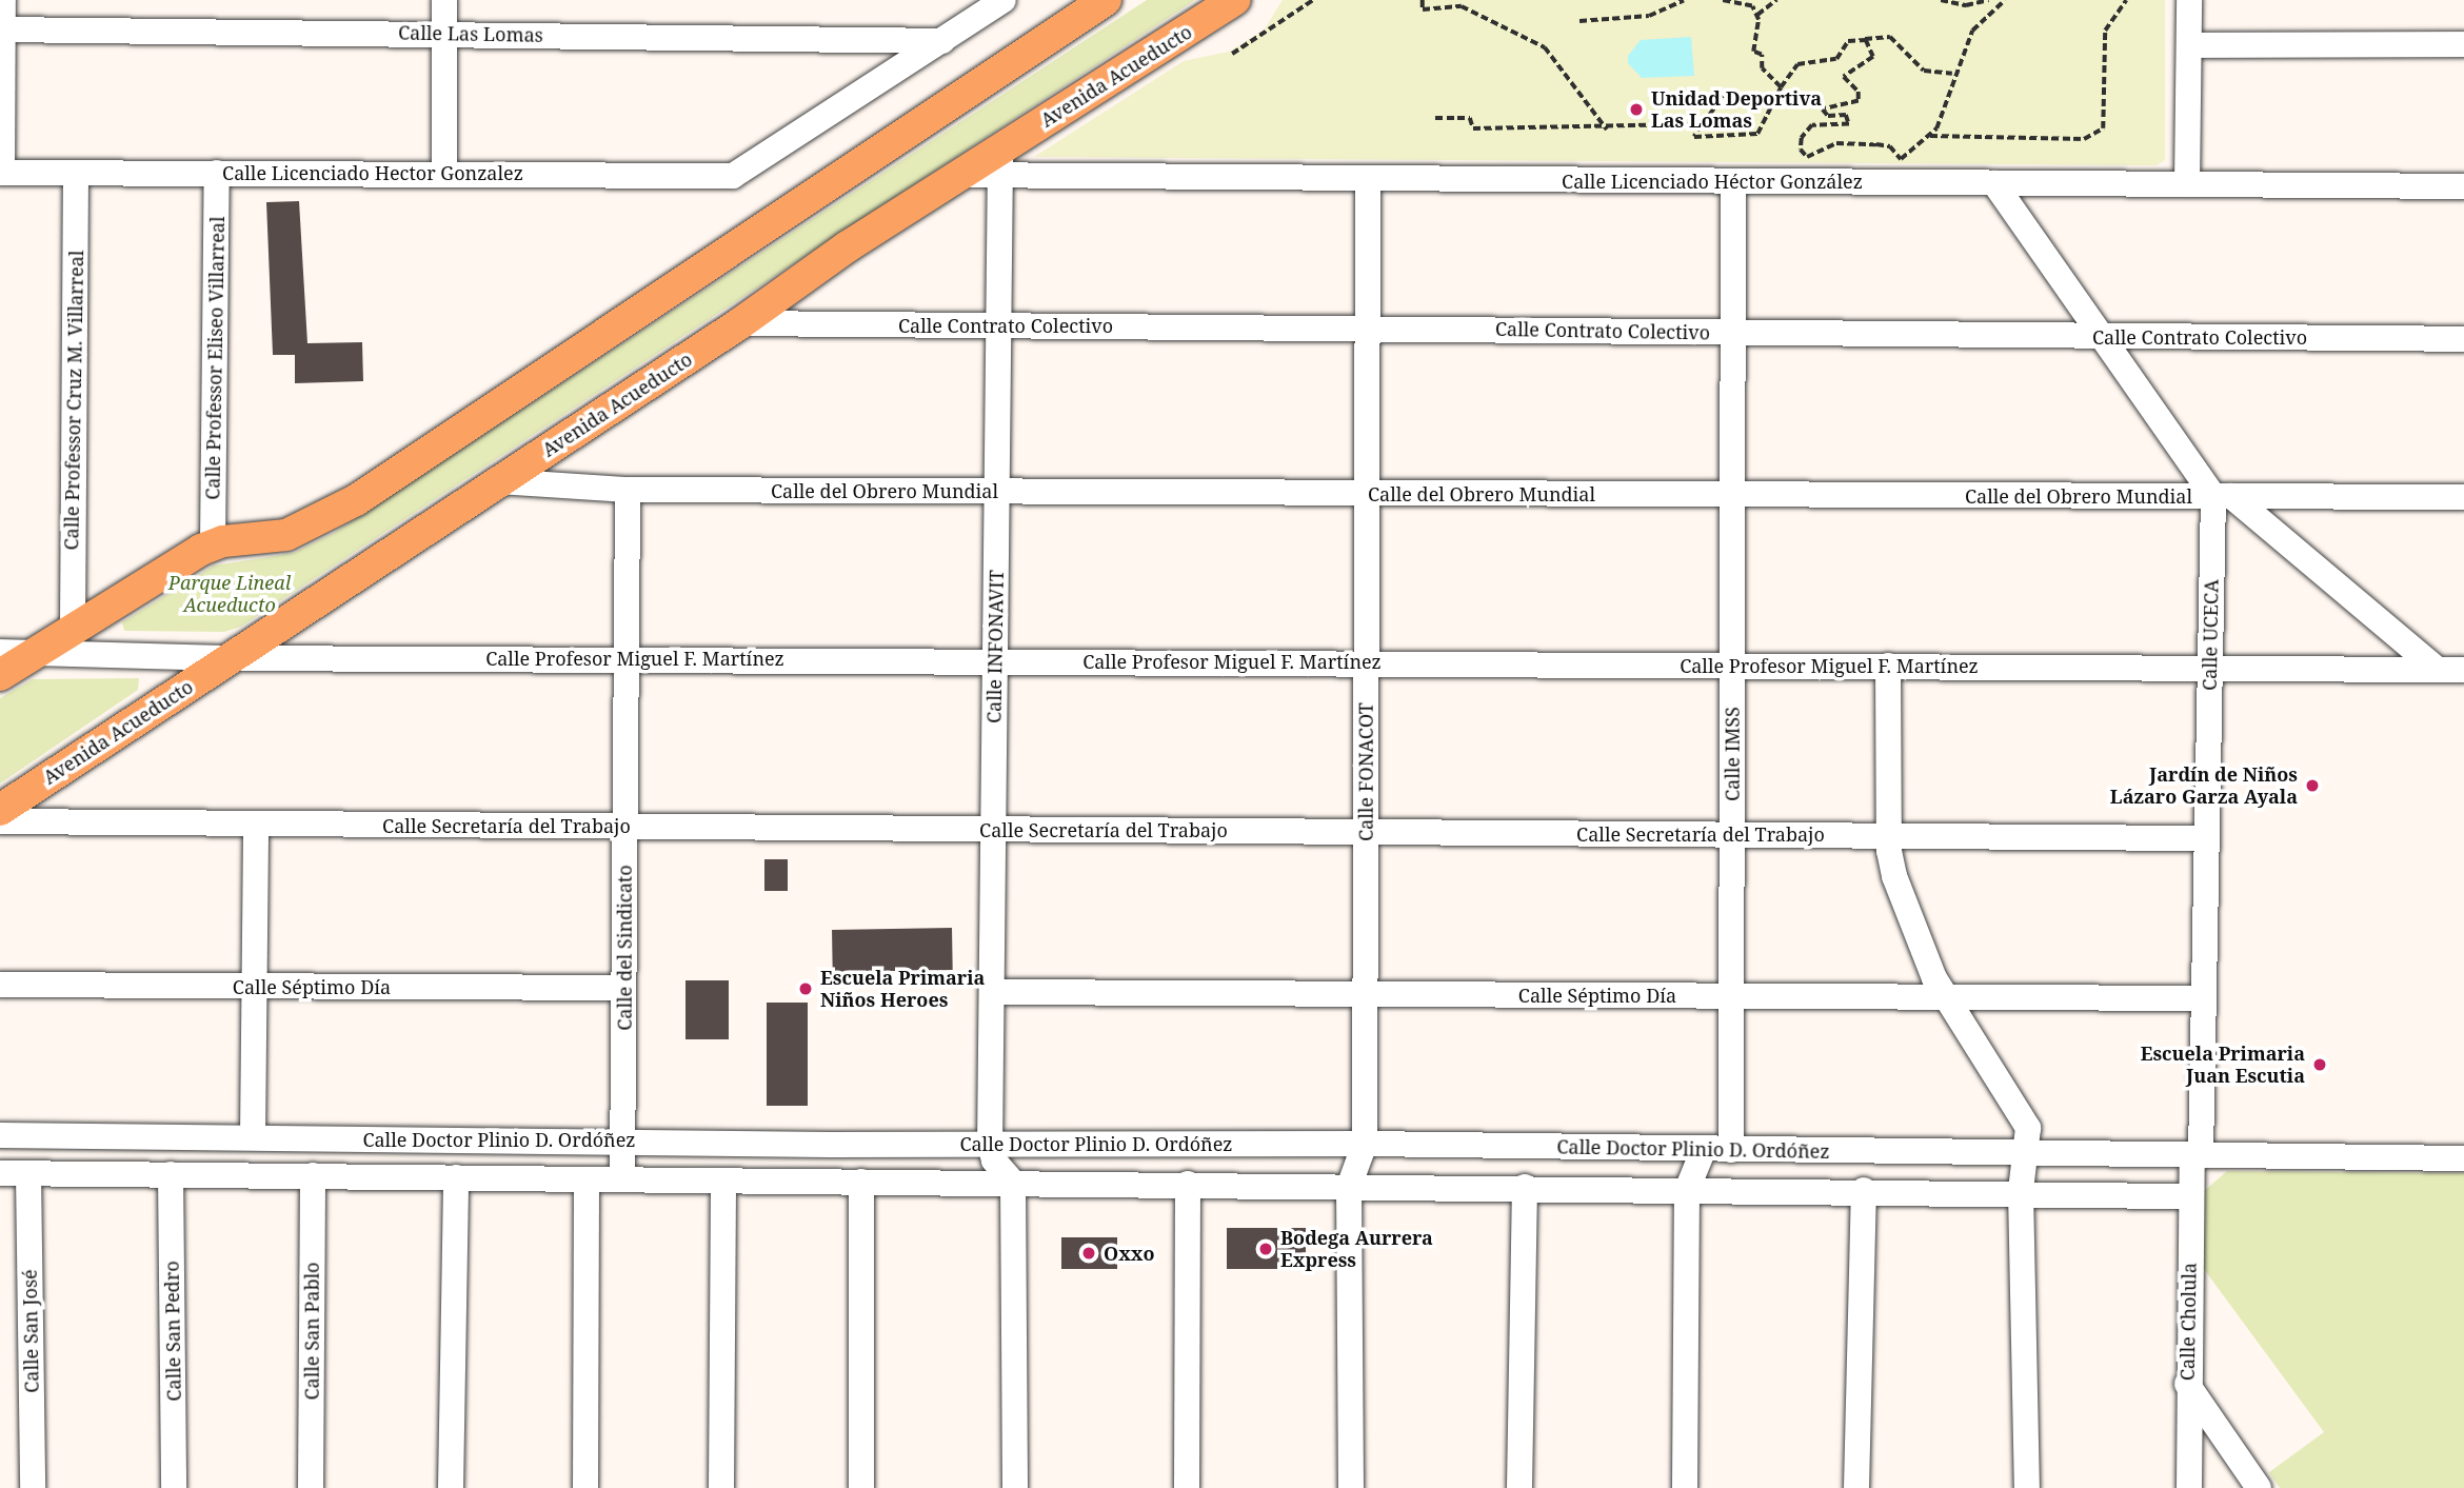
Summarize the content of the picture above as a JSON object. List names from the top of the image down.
{
  "streets": {
    "main road": ["Avenida Acueducto"],
    "street": [
      "Calle Las Lomas",
      "Calle Licenciado Hector Gonzalez",
      "Calle Licenciado Héctor González",
      "Calle Contrato Colectivo",
      "Calle Professor Eliseo Villarreal",
      "Calle Professor Cruz M. Villarreal",
      "Calle del Obrero Mundial",
      "Calle UCECA",
      "Calle INFONAVIT",
      "Calle Profesor Miguel F. Martínez",
      "Calle IMSS",
      "Calle FONACOT",
      "Calle Secretaría del Trabajo",
      "Calle del Sindicato",
      "Calle Séptimo Día",
      "Calle Doctor Plinio D. Ordóñez",
      "Calle Cholula",
      "Calle San José",
      "Calle San Pedro",
      "Calle San Pablo"
    ]
  },
  "crossings": [
    ["Calle Las Lomas", "Calle Licenciado Hector Gonzalez"],
    ["Avenida Acueducto", "Calle Licenciado Héctor González"],
    ["Avenida Acueducto", "Calle Contrato Colectivo"],
    ["Avenida Acueducto", "Calle del Obrero Mundial"],
    ["Avenida Acueducto", "Calle INFONAVIT"],
    ["Avenida Acueducto", "Calle Profesor Miguel F. Martínez"],
    ["Calle Licenciado Hector Gonzalez", "Calle Professor Eliseo Villarreal"],
    ["Calle Licenciado Hector Gonzalez", "Calle Professor Cruz M. Villarreal"],
    ["Calle Licenciado Héctor González", "Calle INFONAVIT"],
    ["Calle Licenciado Héctor González", "Calle IMSS"],
    ["Calle Licenciado Héctor González", "Calle FONACOT"],
    ["Calle Contrato Colectivo", "Calle INFONAVIT"],
    ["Calle Contrato Colectivo", "Calle IMSS"],
    ["Calle Contrato Colectivo", "Calle FONACOT"],
    ["Calle del Obrero Mundial", "Calle UCECA"],
    ["Calle del Obrero Mundial", "Calle INFONAVIT"],
    ["Calle del Obrero Mundial", "Calle IMSS"],
    ["Calle del Obrero Mundial", "Calle FONACOT"],
    ["Calle del Obrero Mundial", "Calle del Sindicato"],
    ["Calle UCECA", "Calle Profesor Miguel F. Martínez"],
    ["Calle UCECA", "Calle Secretaría del Trabajo"],
    ["Calle UCECA", "Calle Séptimo Día"],
    ["Calle UCECA", "Calle Doctor Plinio D. Ordóñez"],
    ["Calle UCECA", "Calle Cholula"],
    ["Calle INFONAVIT", "Calle Profesor Miguel F. Martínez"],
    ["Calle INFONAVIT", "Calle Secretaría del Trabajo"],
    ["Calle INFONAVIT", "Calle Séptimo Día"],
    ["Calle INFONAVIT", "Calle Doctor Plinio D. Ordóñez"],
    ["Calle Profesor Miguel F. Martínez", "Calle IMSS"],
    ["Calle Profesor Miguel F. Martínez", "Calle FONACOT"],
    ["Calle Profesor Miguel F. Martínez", "Calle del Sindicato"],
    ["Calle IMSS", "Calle Secretaría del Trabajo"],
    ["Calle IMSS", "Calle Séptimo Día"],
    ["Calle IMSS", "Calle Doctor Plinio D. Ordóñez"],
    ["Calle FONACOT", "Calle Secretaría del Trabajo"],
    ["Calle FONACOT", "Calle Séptimo Día"],
    ["Calle FONACOT", "Calle Doctor Plinio D. Ordóñez"],
    ["Calle Secretaría del Trabajo", "Calle del Sindicato"],
    ["Calle del Sindicato", "Calle Séptimo Día"],
    ["Calle del Sindicato", "Calle Doctor Plinio D. Ordóñez"],
    ["Calle Doctor Plinio D. Ordóñez", "Calle Cholula"],
    ["Calle Doctor Plinio D. Ordóñez", "Calle San José"],
    ["Calle Doctor Plinio D. Ordóñez", "Calle San Pedro"],
    ["Calle Doctor Plinio D. Ordóñez", "Calle San Pablo"]
  ],
  "parks": ["Parque Lineal Acueducto"],
  "places": [
    "Unidad Deportiva Las Lomas",
    "Jardín de Niños Lázaro Garza Ayala",
    "Escuela Primaria Niños Heroes",
    "Escuela Primaria Juan Escutia",
    "Bodega Aurrera Express",
    "Oxxo"
  ]
}
